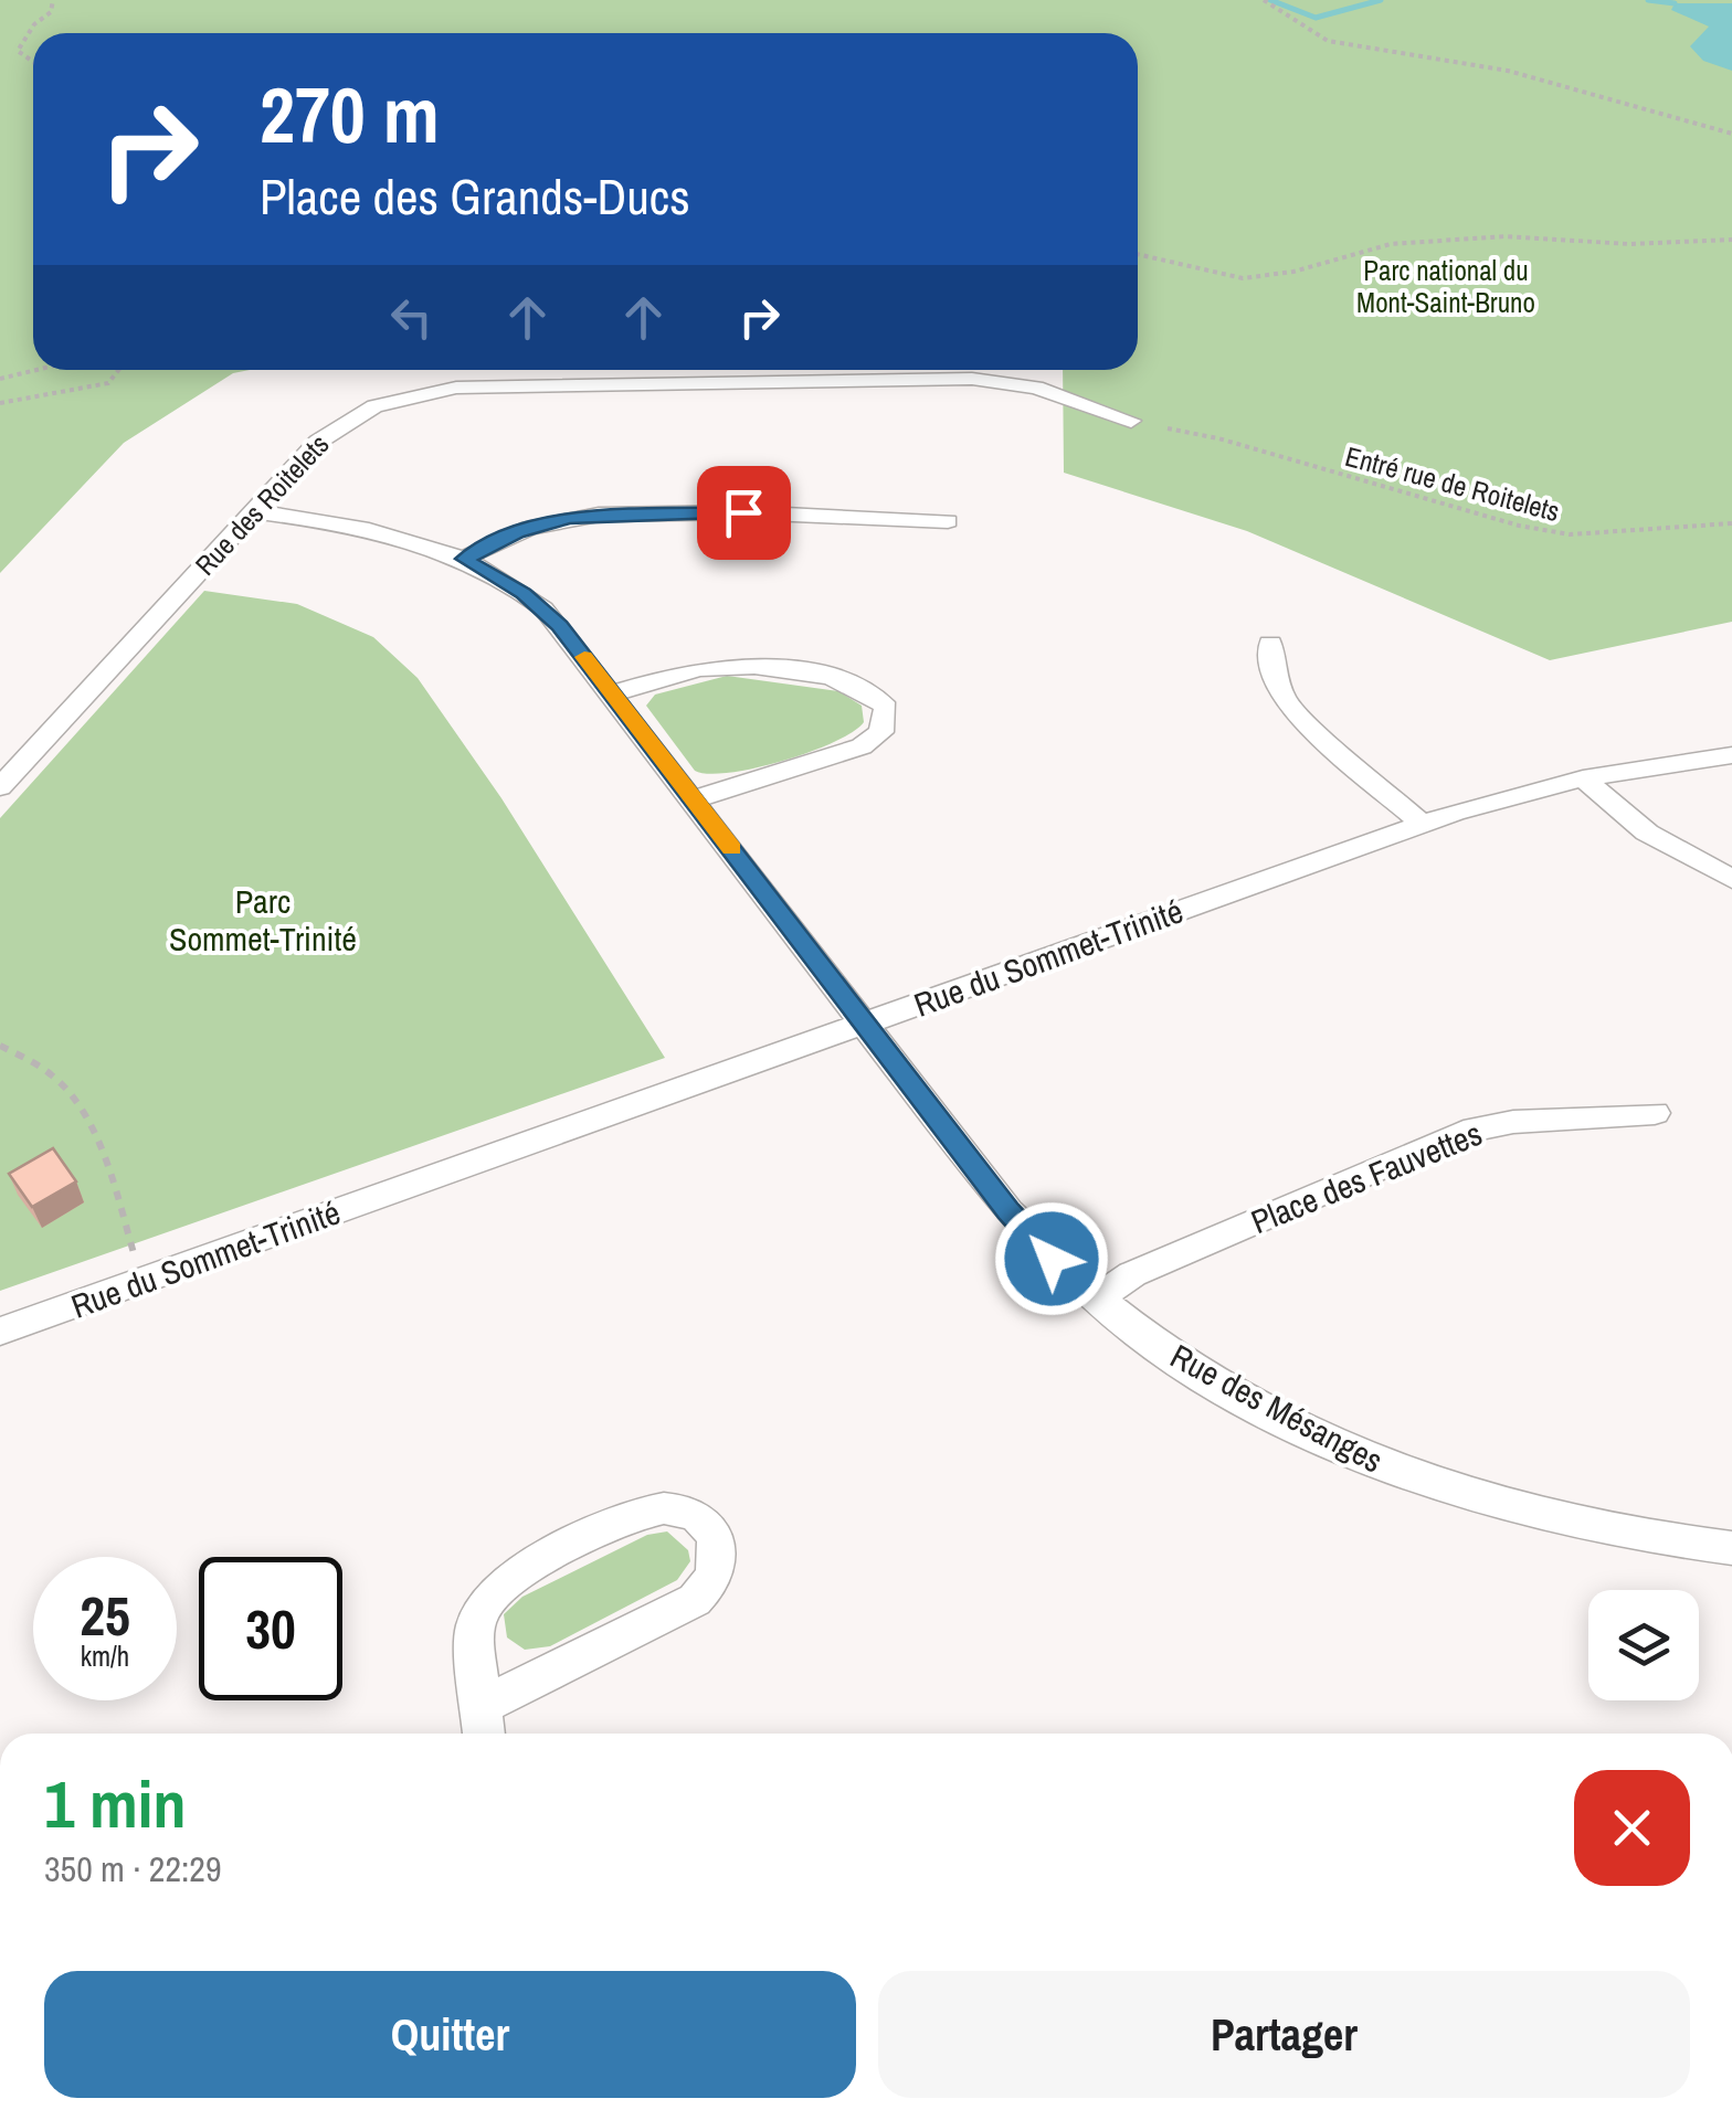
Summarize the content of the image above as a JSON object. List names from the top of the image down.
{
  "streets": {
    "street": [
      "Rue des Roitelets",
      "Rue du Sommet-Trinité",
      "Place des Fauvettes",
      "Rue des Mésanges"
    ],
    "path": ["Entré rue de Roitelets"]
  },
  "crossings": [
    ["Rue des Roitelets", "Rue des Mésanges"],
    ["Rue du Sommet-Trinité", "Rue des Mésanges"],
    ["Place des Fauvettes", "Rue des Mésanges"]
  ],
  "parks": ["Parc national du Mont-Saint-Bruno", "Parc Sommet-Trinité"],
  "page": {
    "turn": ["270 m", "Place des Grands-Ducs"],
    "speed": "25 km/h",
    "limit": "30",
    "heading": ["1 min", "350 m · 22:29"],
    "buttons": ["Quitter", "Partager"]
  }
}
